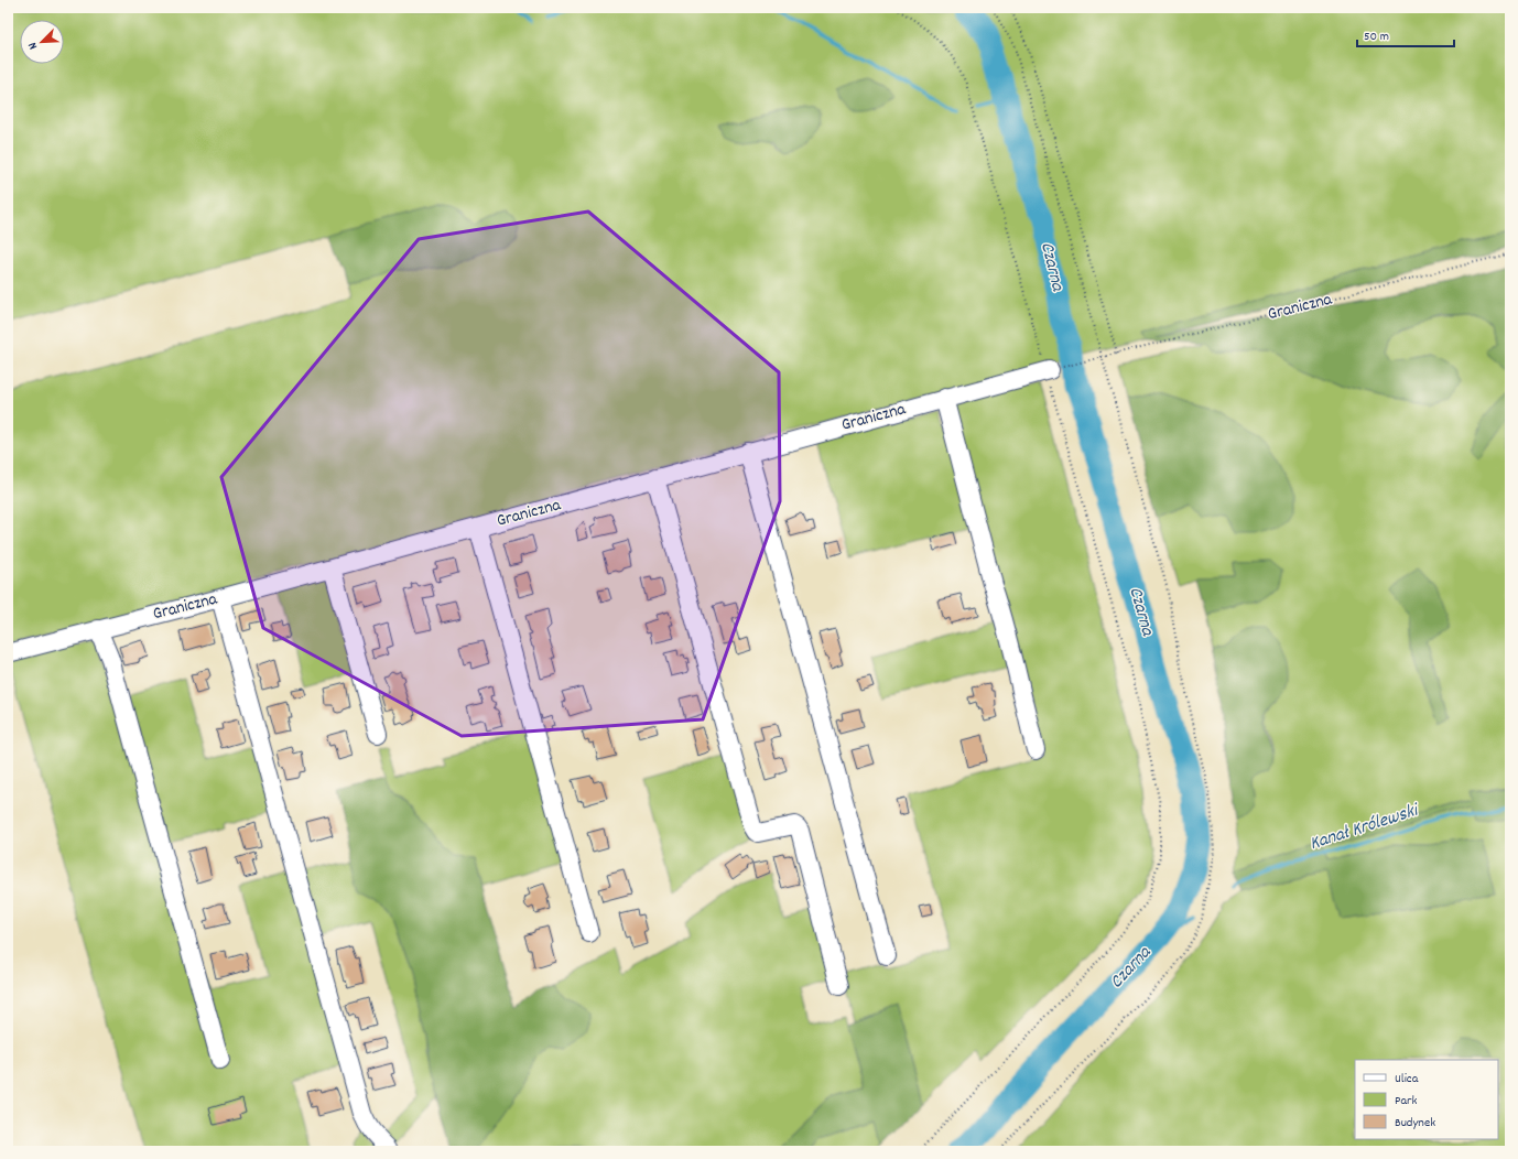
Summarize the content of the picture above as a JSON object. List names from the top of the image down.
{
  "streets": {
    "street": ["Graniczna"]
  },
  "water": ["Czarna", "Kanał Królewski"],
  "legend": ["Ulica", "Park", "Budynek"],
  "scale_bar": "50 m",
  "north": "bottom left"
}
